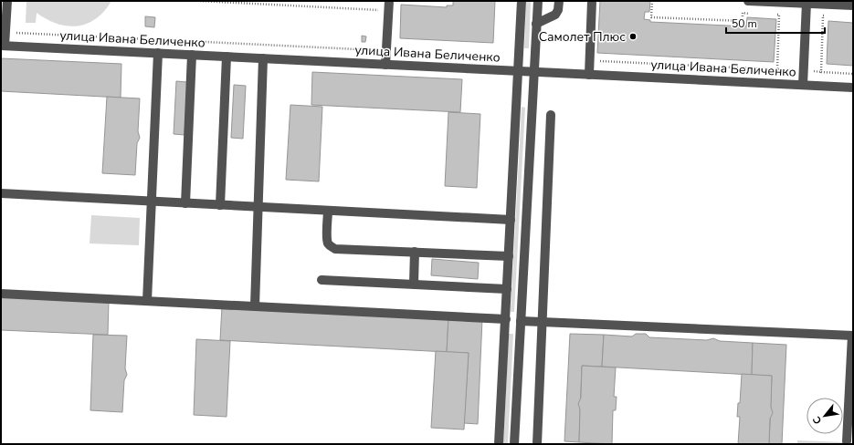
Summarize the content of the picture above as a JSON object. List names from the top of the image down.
{
  "streets": {
    "street": ["улица Ивана Беличенко"]
  },
  "places": ["Самолет Плюс"],
  "scale_bar": "50 m",
  "north": "bottom left"
}
